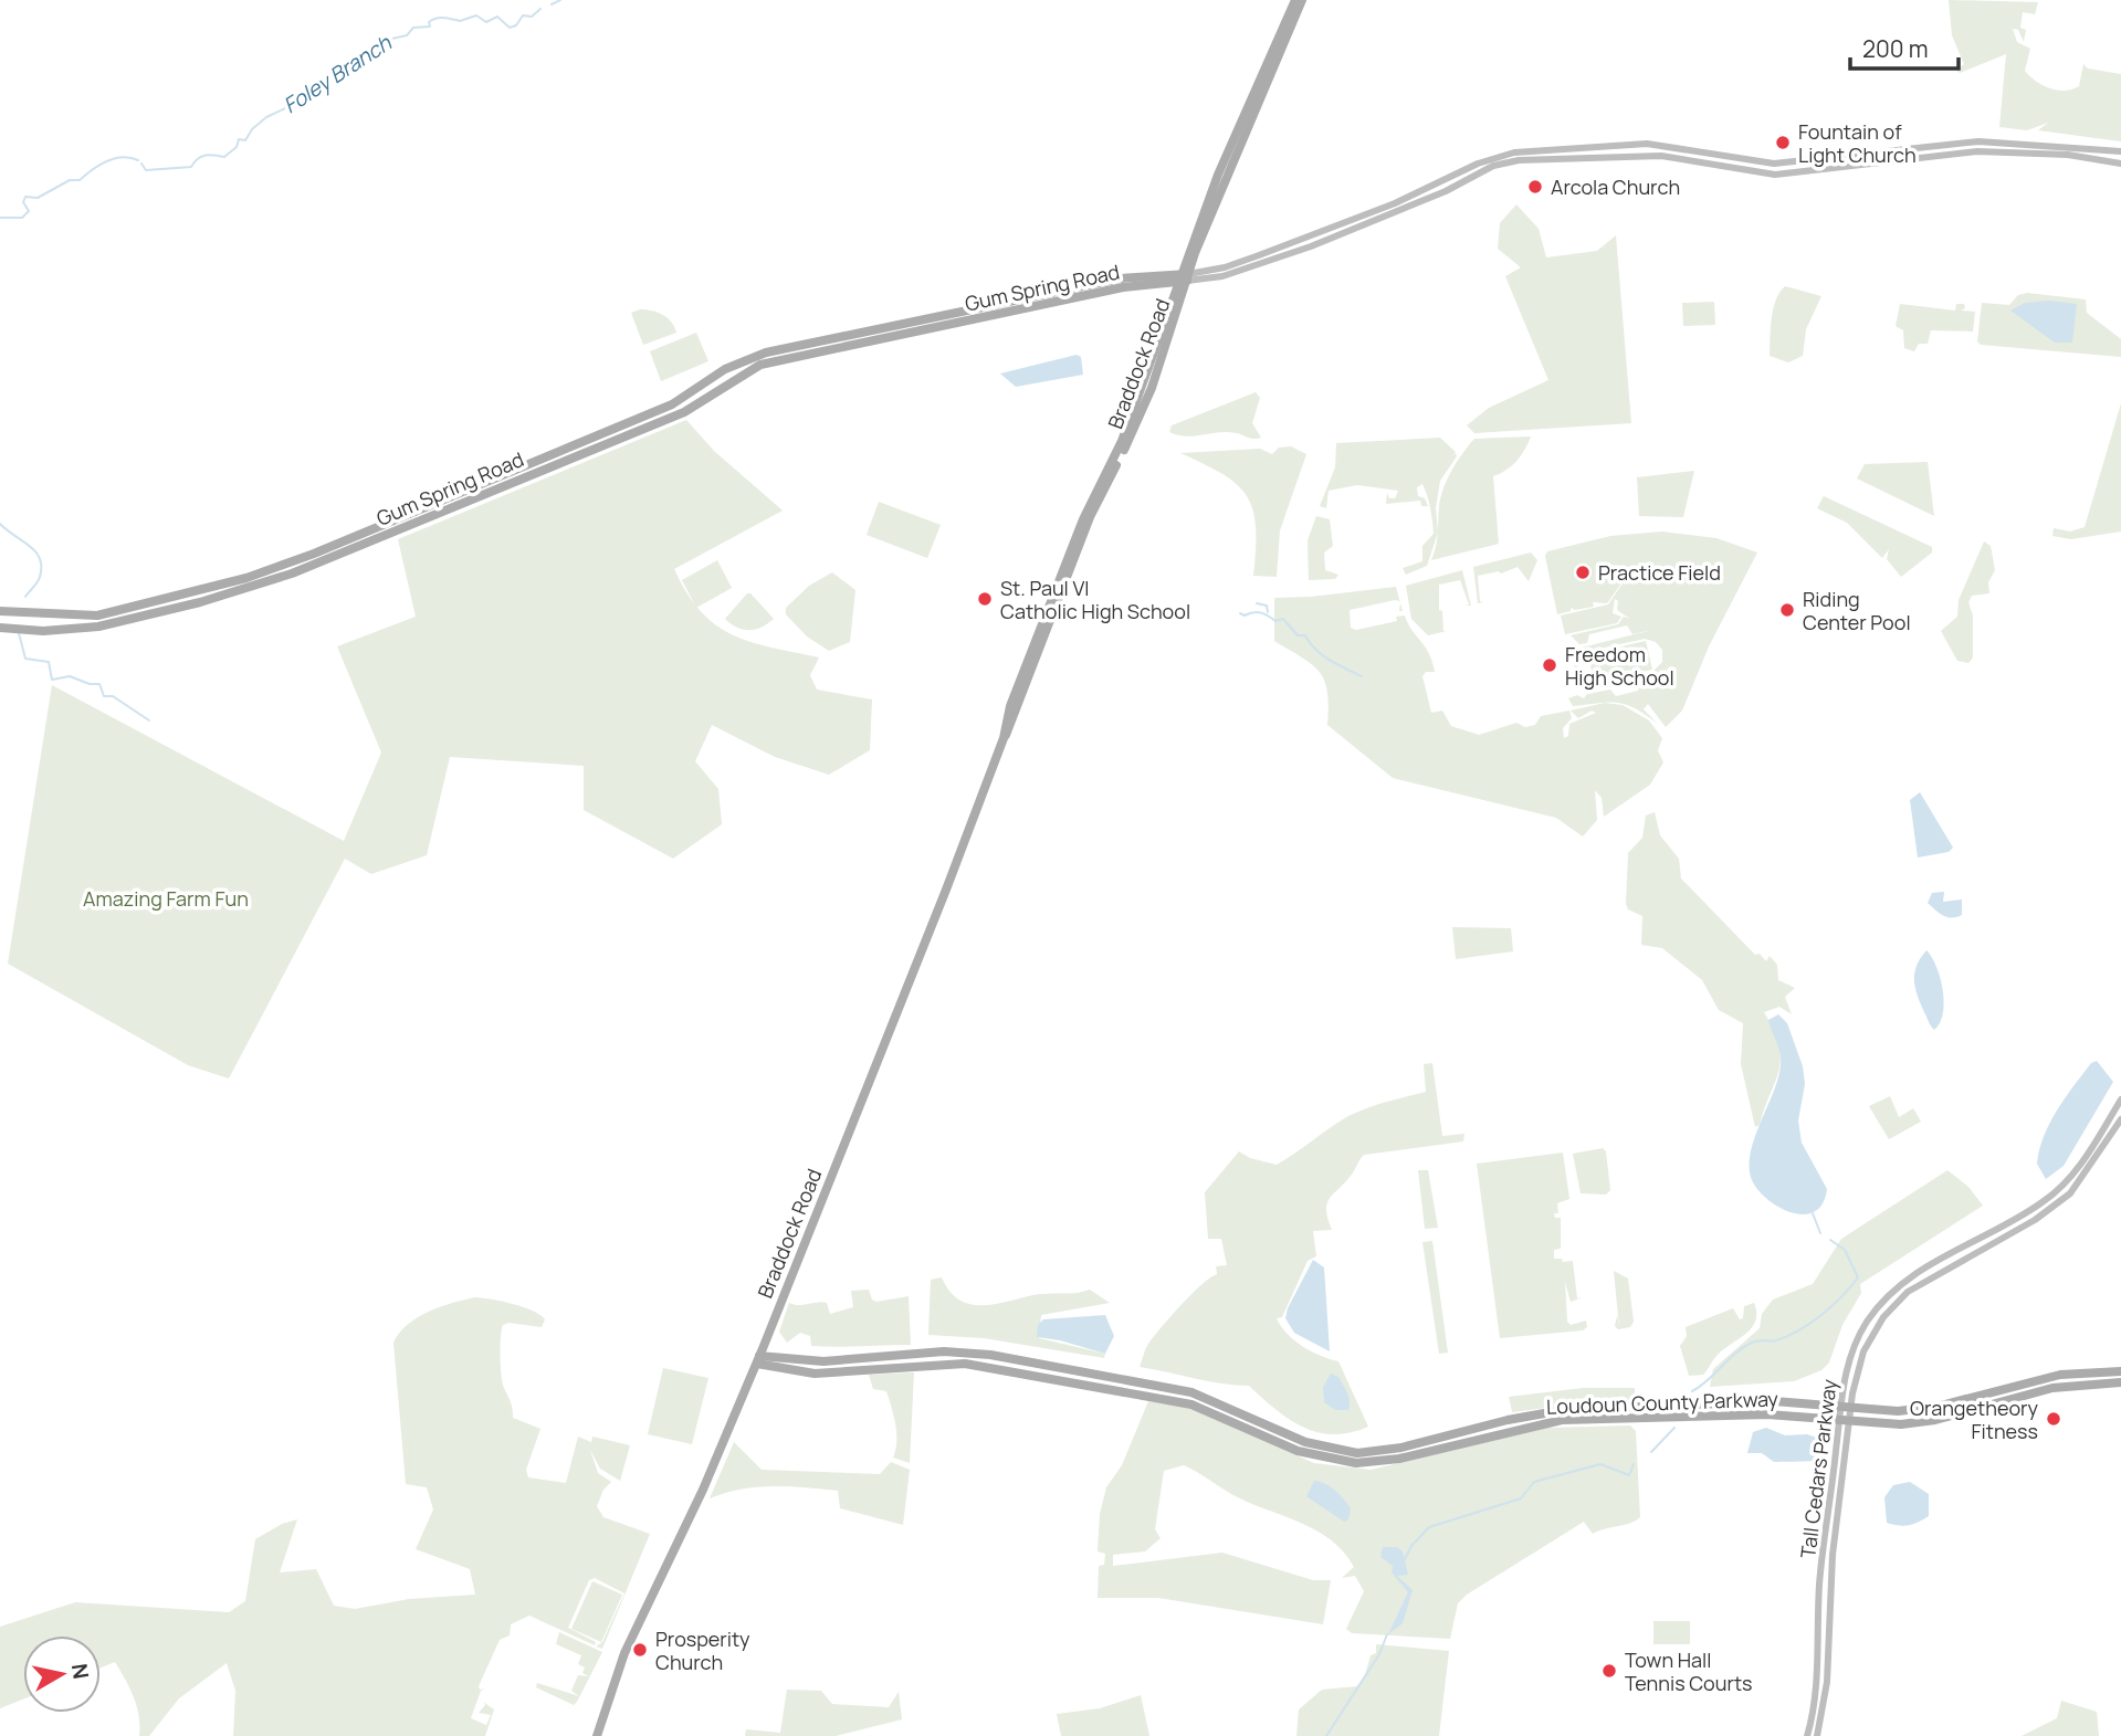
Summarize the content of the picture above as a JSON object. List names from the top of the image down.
{
  "streets": {
    "main road": [
      "Gum Spring Road",
      "Braddock Road",
      "Loudoun County Parkway",
      "Tall Cedars Parkway"
    ]
  },
  "crossings": [
    ["Gum Spring Road", "Braddock Road"],
    ["Braddock Road", "Loudoun County Parkway"],
    ["Loudoun County Parkway", "Tall Cedars Parkway"]
  ],
  "water": ["Foley Branch"],
  "parks": ["Amazing Farm Fun"],
  "places": [
    "Fountain of Light Church",
    "Arcola Church",
    "Practice Field",
    "St. Paul VI Catholic High School",
    "Riding Center Pool",
    "Freedom High School",
    "Orangetheory Fitness",
    "Prosperity Church",
    "Town Hall Tennis Courts"
  ],
  "scale_bar": "200 m",
  "north": "right"
}
